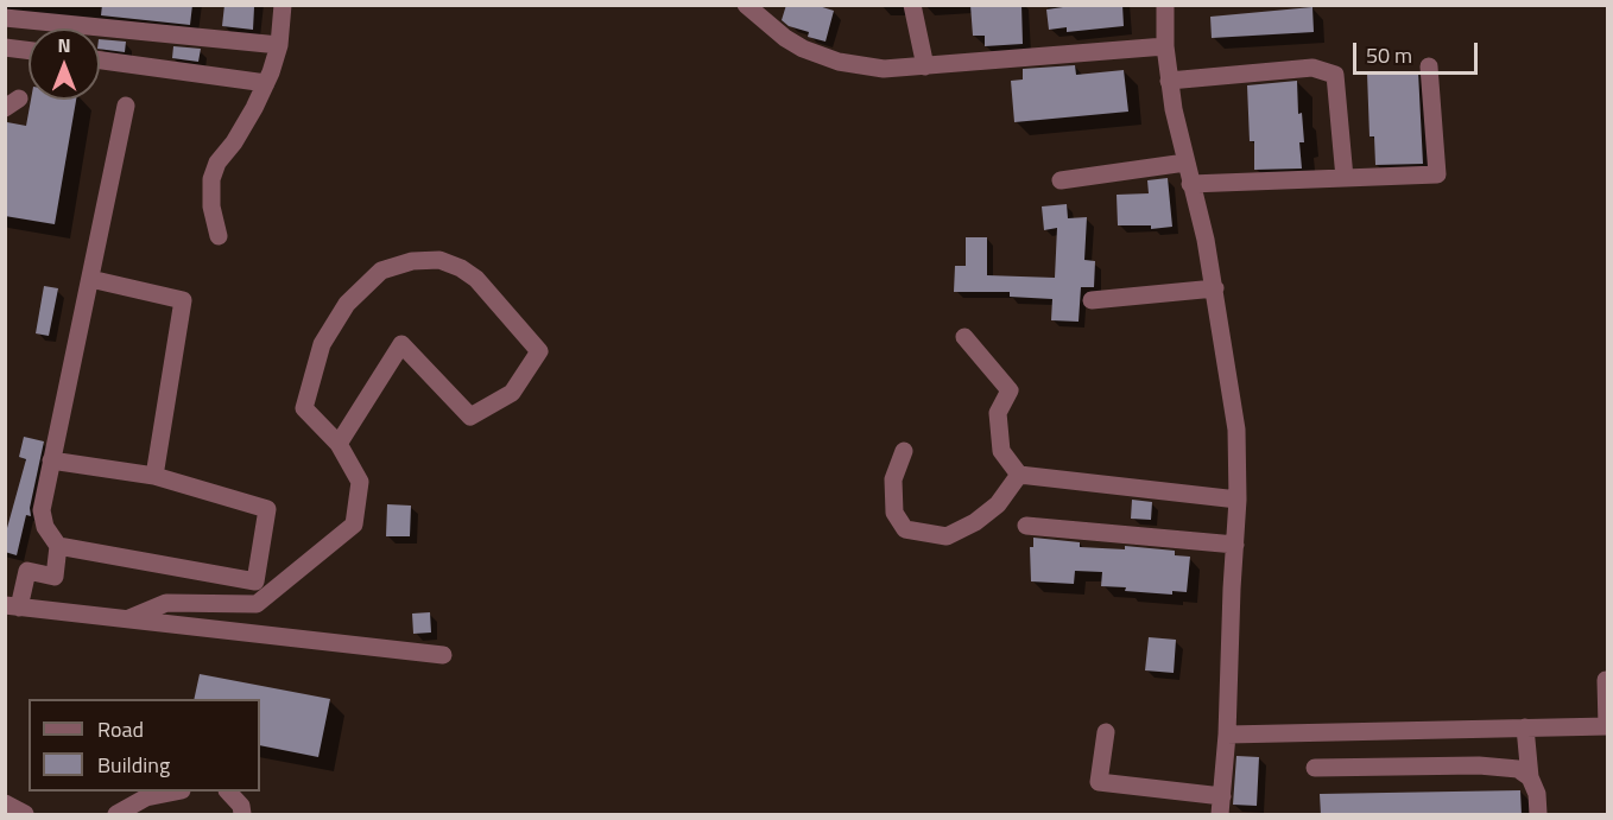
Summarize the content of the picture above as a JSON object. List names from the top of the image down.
{
  "legend": ["Road", "Building"],
  "scale_bar": "50 m",
  "north": "top"
}
